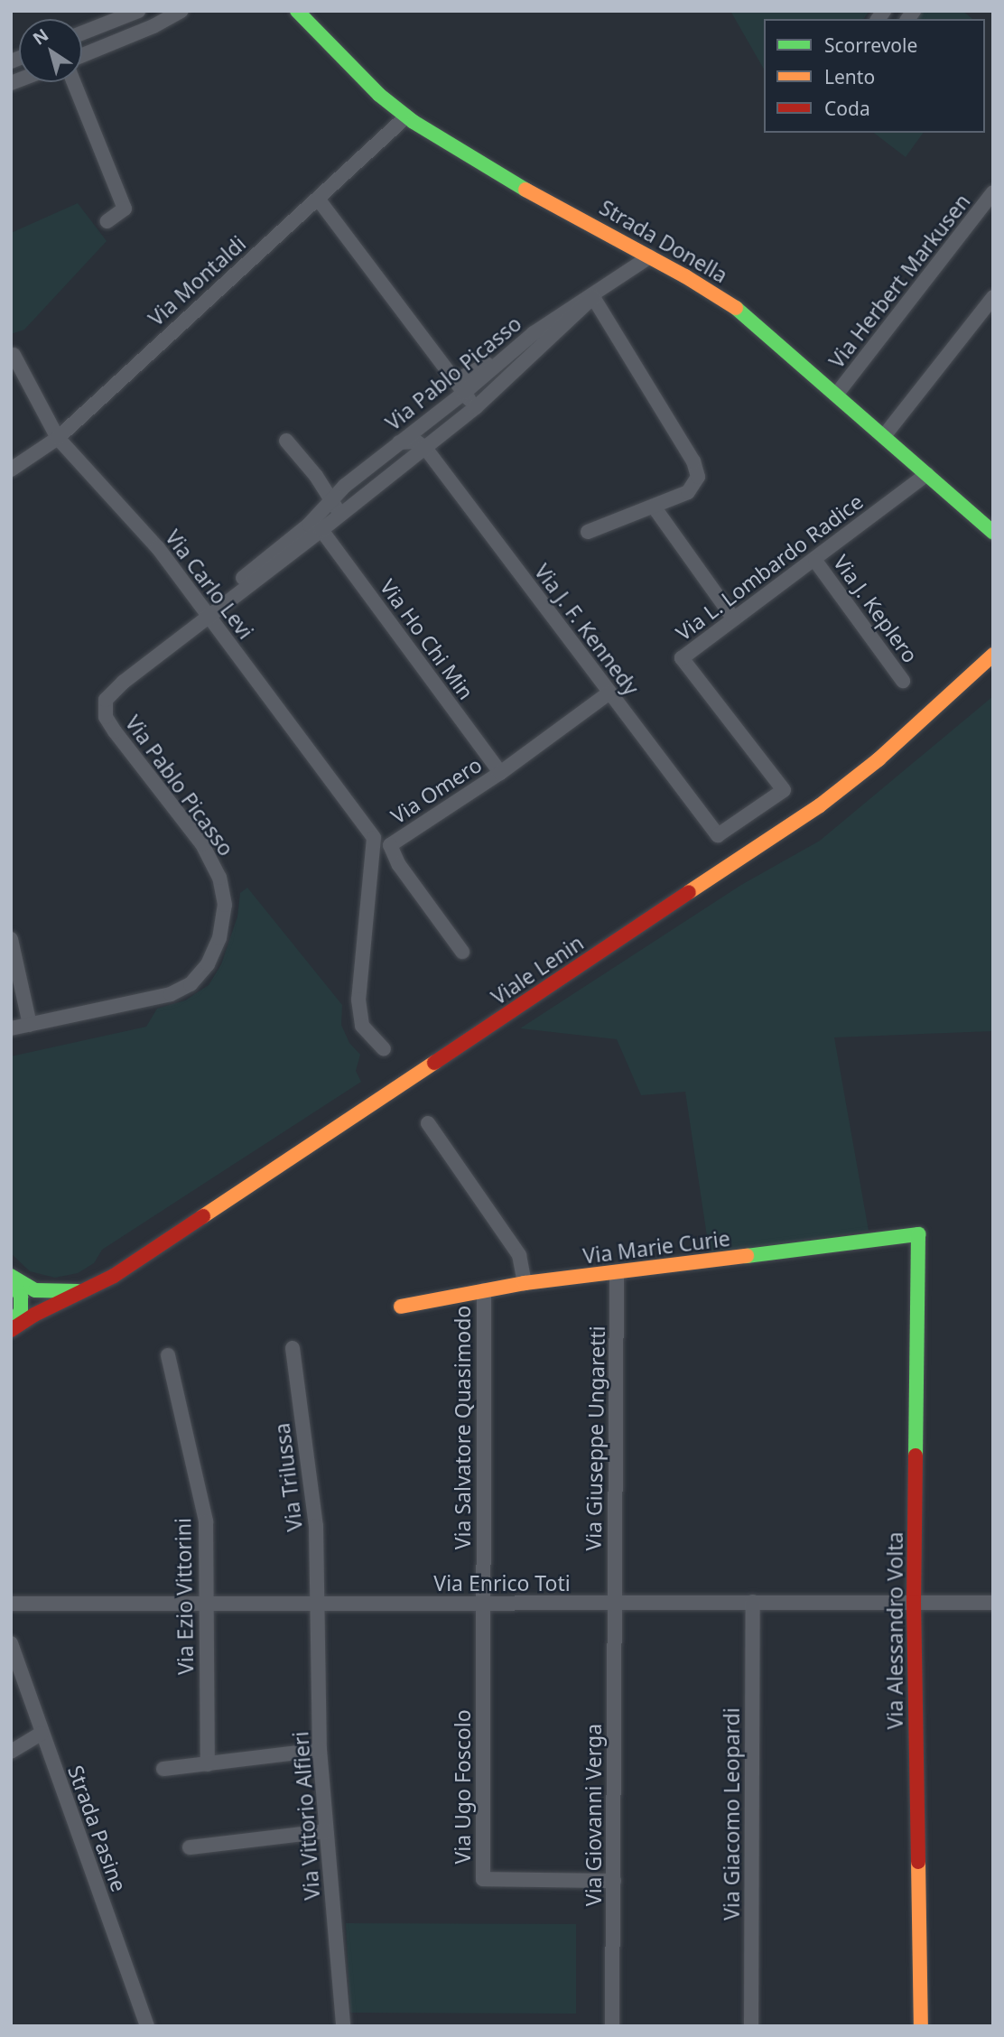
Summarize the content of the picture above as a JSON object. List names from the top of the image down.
{
  "streets": {
    "street": [
      "Strada Donella",
      "Via Montaldi",
      "Via Herbert Markusen",
      "Via Pablo Picasso",
      "Via L. Lombardo Radice",
      "Via Carlo Levi",
      "Via J. Keplero",
      "Via J. F. Kennedy",
      "Via Ho Chi Min",
      "Via Omero",
      "Viale Lenin",
      "Via Marie Curie",
      "Via Salvatore Quasimodo",
      "Via Giuseppe Ungaretti",
      "Via Trilussa",
      "Via Enrico Toti",
      "Via Ezio Vittorini",
      "Via Alessandro Volta",
      "Via Ugo Foscolo",
      "Via Giacomo Leopardi",
      "Via Giovanni Verga",
      "Via Vittorio Alfieri",
      "Strada Pasine"
    ]
  },
  "crossings": [
    ["Strada Donella", "Via Montaldi"],
    ["Strada Donella", "Via Herbert Markusen"],
    ["Strada Donella", "Via Pablo Picasso"],
    ["Strada Donella", "Via L. Lombardo Radice"],
    ["Via Montaldi", "Via Carlo Levi"],
    ["Via Pablo Picasso", "Via Carlo Levi"],
    ["Via Pablo Picasso", "Via J. F. Kennedy"],
    ["Via Pablo Picasso", "Via Ho Chi Min"],
    ["Via L. Lombardo Radice", "Via J. Keplero"],
    ["Via L. Lombardo Radice", "Via J. F. Kennedy"],
    ["Via Carlo Levi", "Via Omero"],
    ["Via J. F. Kennedy", "Via Omero"],
    ["Via Ho Chi Min", "Via Omero"],
    ["Via Marie Curie", "Via Salvatore Quasimodo"],
    ["Via Marie Curie", "Via Giuseppe Ungaretti"],
    ["Via Marie Curie", "Via Alessandro Volta"],
    ["Via Salvatore Quasimodo", "Via Enrico Toti"],
    ["Via Salvatore Quasimodo", "Via Ugo Foscolo"],
    ["Via Giuseppe Ungaretti", "Via Enrico Toti"],
    ["Via Giuseppe Ungaretti", "Via Giovanni Verga"],
    ["Via Trilussa", "Via Enrico Toti"],
    ["Via Trilussa", "Via Vittorio Alfieri"],
    ["Via Enrico Toti", "Via Ezio Vittorini"],
    ["Via Enrico Toti", "Via Alessandro Volta"],
    ["Via Enrico Toti", "Via Ugo Foscolo"],
    ["Via Enrico Toti", "Via Giacomo Leopardi"],
    ["Via Enrico Toti", "Via Giovanni Verga"],
    ["Via Enrico Toti", "Via Vittorio Alfieri"],
    ["Via Ugo Foscolo", "Via Giovanni Verga"]
  ],
  "legend": ["Scorrevole", "Lento", "Coda"],
  "north": "top left"
}
